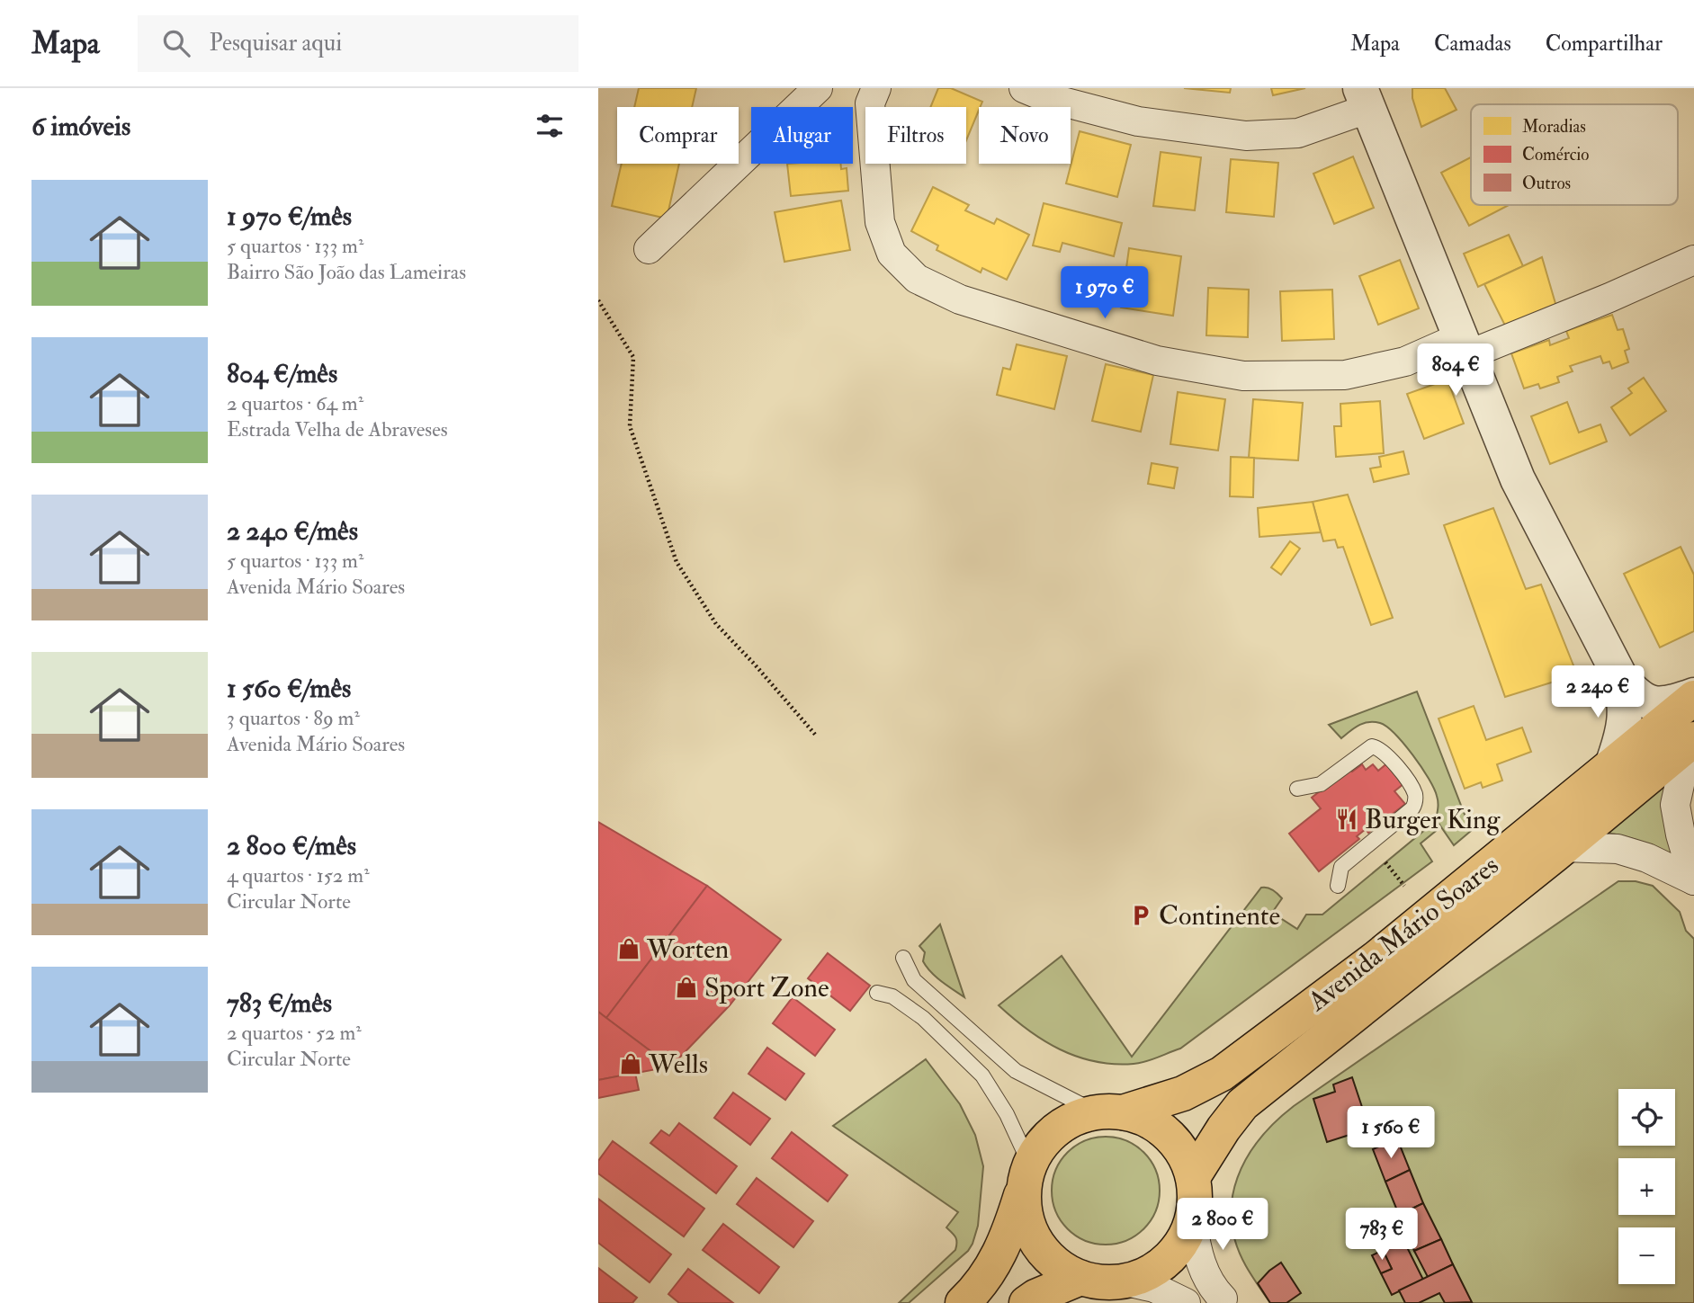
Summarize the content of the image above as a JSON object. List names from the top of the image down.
{
  "streets": {
    "main road": ["Avenida Mário Soares"]
  },
  "places": {
    "restaurant": ["Burger King"],
    "parking": ["Continente"],
    "shop": ["Worten", "Sport Zone", "Wells"]
  },
  "legend": ["Moradias", "Comércio", "Outros"],
  "page": {
    "header": "Mapa",
    "search": "Pesquisar aqui",
    "nav": ["Mapa", "Camadas", "Compartilhar"],
    "heading": "6 imóveis",
    "chip": [
      "Comprar",
      "Alugar",
      "Filtros",
      "Novo"
    ],
    "list": [
      {
        "name": "1 970 €/mês",
        "note": "5 quartos · 133 m² · Bairro São João das Lameiras"
      },
      {
        "name": "804 €/mês",
        "note": "2 quartos · 64 m² · Estrada Velha de Abraveses"
      },
      {
        "name": "2 240 €/mês",
        "note": "5 quartos · 133 m² · Avenida Mário Soares"
      },
      {
        "name": "1 560 €/mês",
        "note": "3 quartos · 89 m² · Avenida Mário Soares"
      },
      {
        "name": "2 800 €/mês",
        "note": "4 quartos · 152 m² · Circular Norte"
      },
      {
        "name": "783 €/mês",
        "note": "2 quartos · 52 m² · Circular Norte"
      }
    ],
    "price": [
      "1 970 €",
      "804 €",
      "2 240 €",
      "1 560 €",
      "2 800 €",
      "783 €"
    ],
    "map_buttons": ["+", "−"]
  }
}
